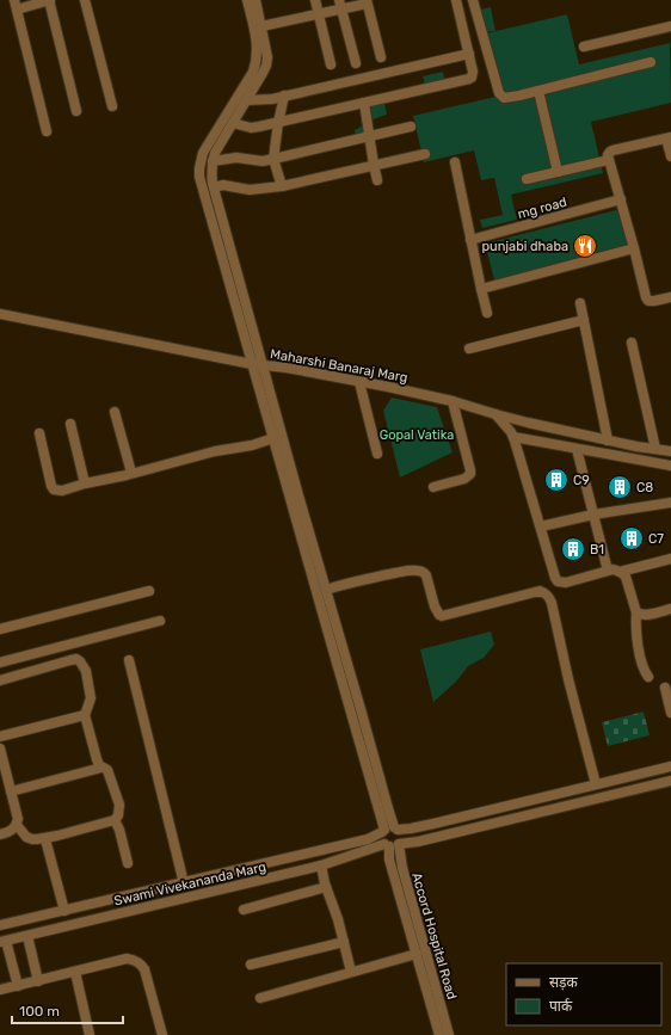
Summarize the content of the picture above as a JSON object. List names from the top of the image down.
{
  "streets": {
    "street": [
      "mg road",
      "Maharshi Banaraj Marg",
      "Swami Vivekananda Marg",
      "Accord Hospital Road"
    ]
  },
  "crossings": [
    ["Swami Vivekananda Marg", "Accord Hospital Road"]
  ],
  "parks": ["Gopal Vatika"],
  "places": {
    "restaurant": ["punjabi dhaba"],
    "building": [
      "C9",
      "C8",
      "C7",
      "B1"
    ]
  },
  "legend": ["सड़क", "पार्क"],
  "scale_bar": "100 m"
}
